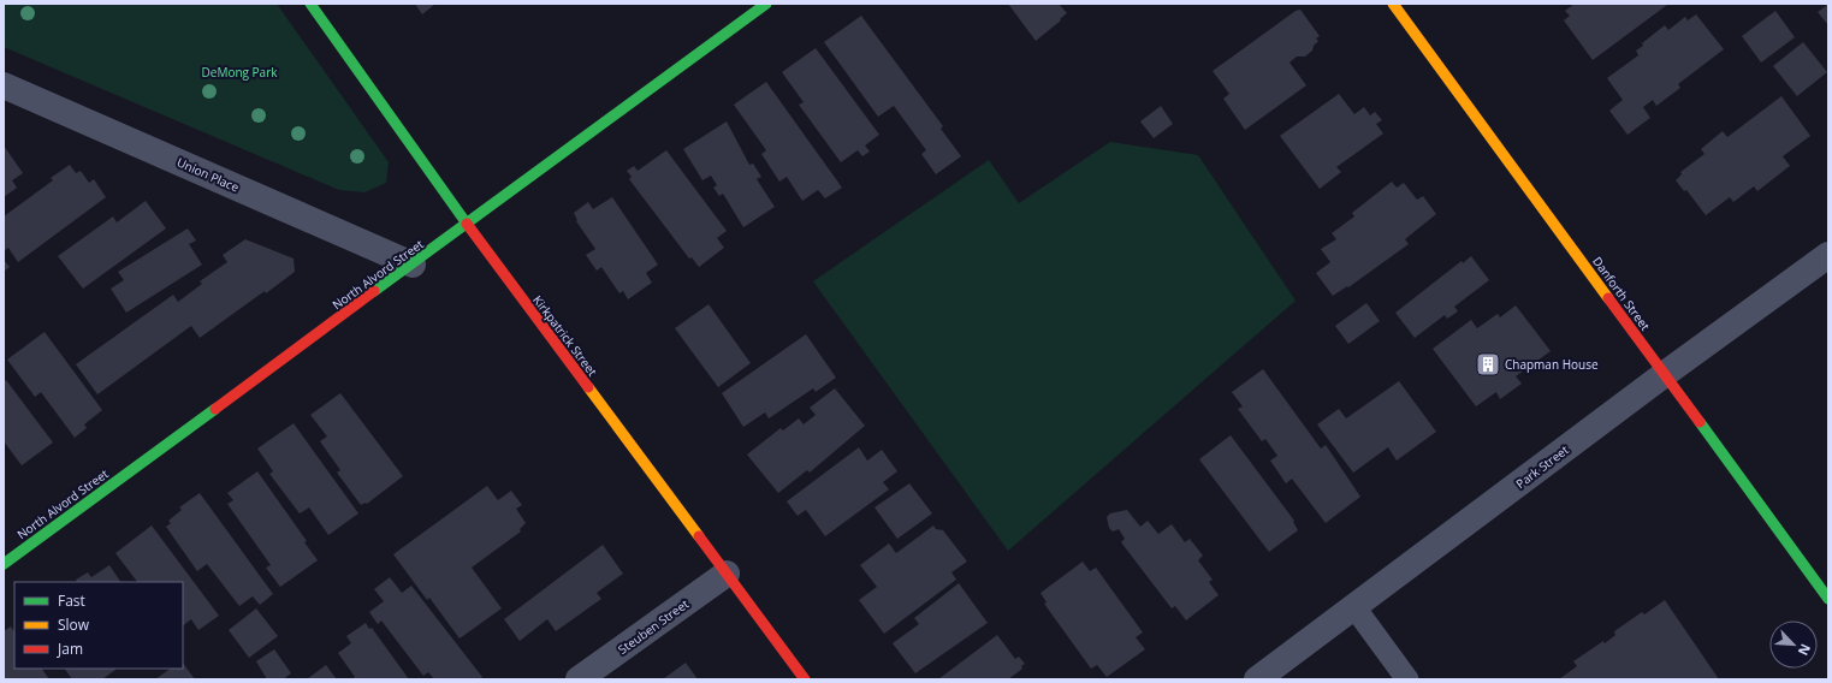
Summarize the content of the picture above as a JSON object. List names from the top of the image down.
{
  "streets": {
    "street": [
      "Union Place",
      "North Alvord Street",
      "Danforth Street",
      "Kirkpatrick Street",
      "Park Street",
      "Steuben Street"
    ]
  },
  "crossings": [
    ["Union Place", "North Alvord Street"],
    ["North Alvord Street", "Kirkpatrick Street"],
    ["Danforth Street", "Park Street"],
    ["Kirkpatrick Street", "Steuben Street"]
  ],
  "parks": ["DeMong Park"],
  "places": {
    "building": ["Chapman House"]
  },
  "legend": ["Fast", "Slow", "Jam"],
  "north": "bottom right"
}
